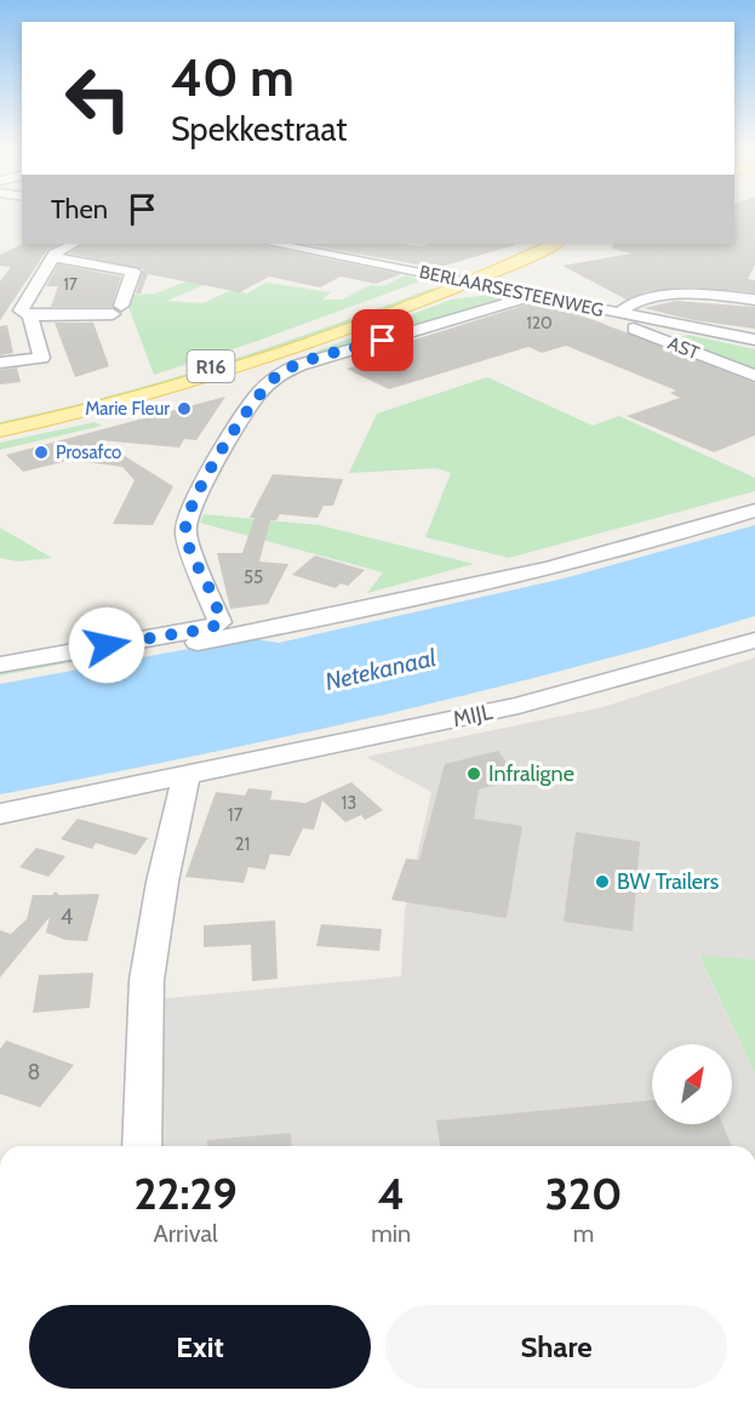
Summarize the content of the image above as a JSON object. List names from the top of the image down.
{
  "streets": {
    "main road": ["R16"],
    "street": ["BERLAARSESTEENWEG", "AST", "MIJL"]
  },
  "crossings": [
    ["BERLAARSESTEENWEG", "AST"],
    ["BERLAARSESTEENWEG", "R16"]
  ],
  "water": ["Netekanaal"],
  "places": [
    "Marie Fleur",
    "Prosafco",
    "Infraligne",
    "BW Trailers"
  ],
  "house_numbers": [
    "17",
    "120",
    "55",
    "13",
    "17",
    "21",
    "4",
    "8"
  ],
  "north": "top right",
  "page": {
    "turn": ["40 m", "Spekkestraat"],
    "then": "Then",
    "eta": [
      "22:29",
      "Arrival",
      "4",
      "min",
      "320",
      "m"
    ],
    "buttons": ["Exit", "Share"]
  }
}
